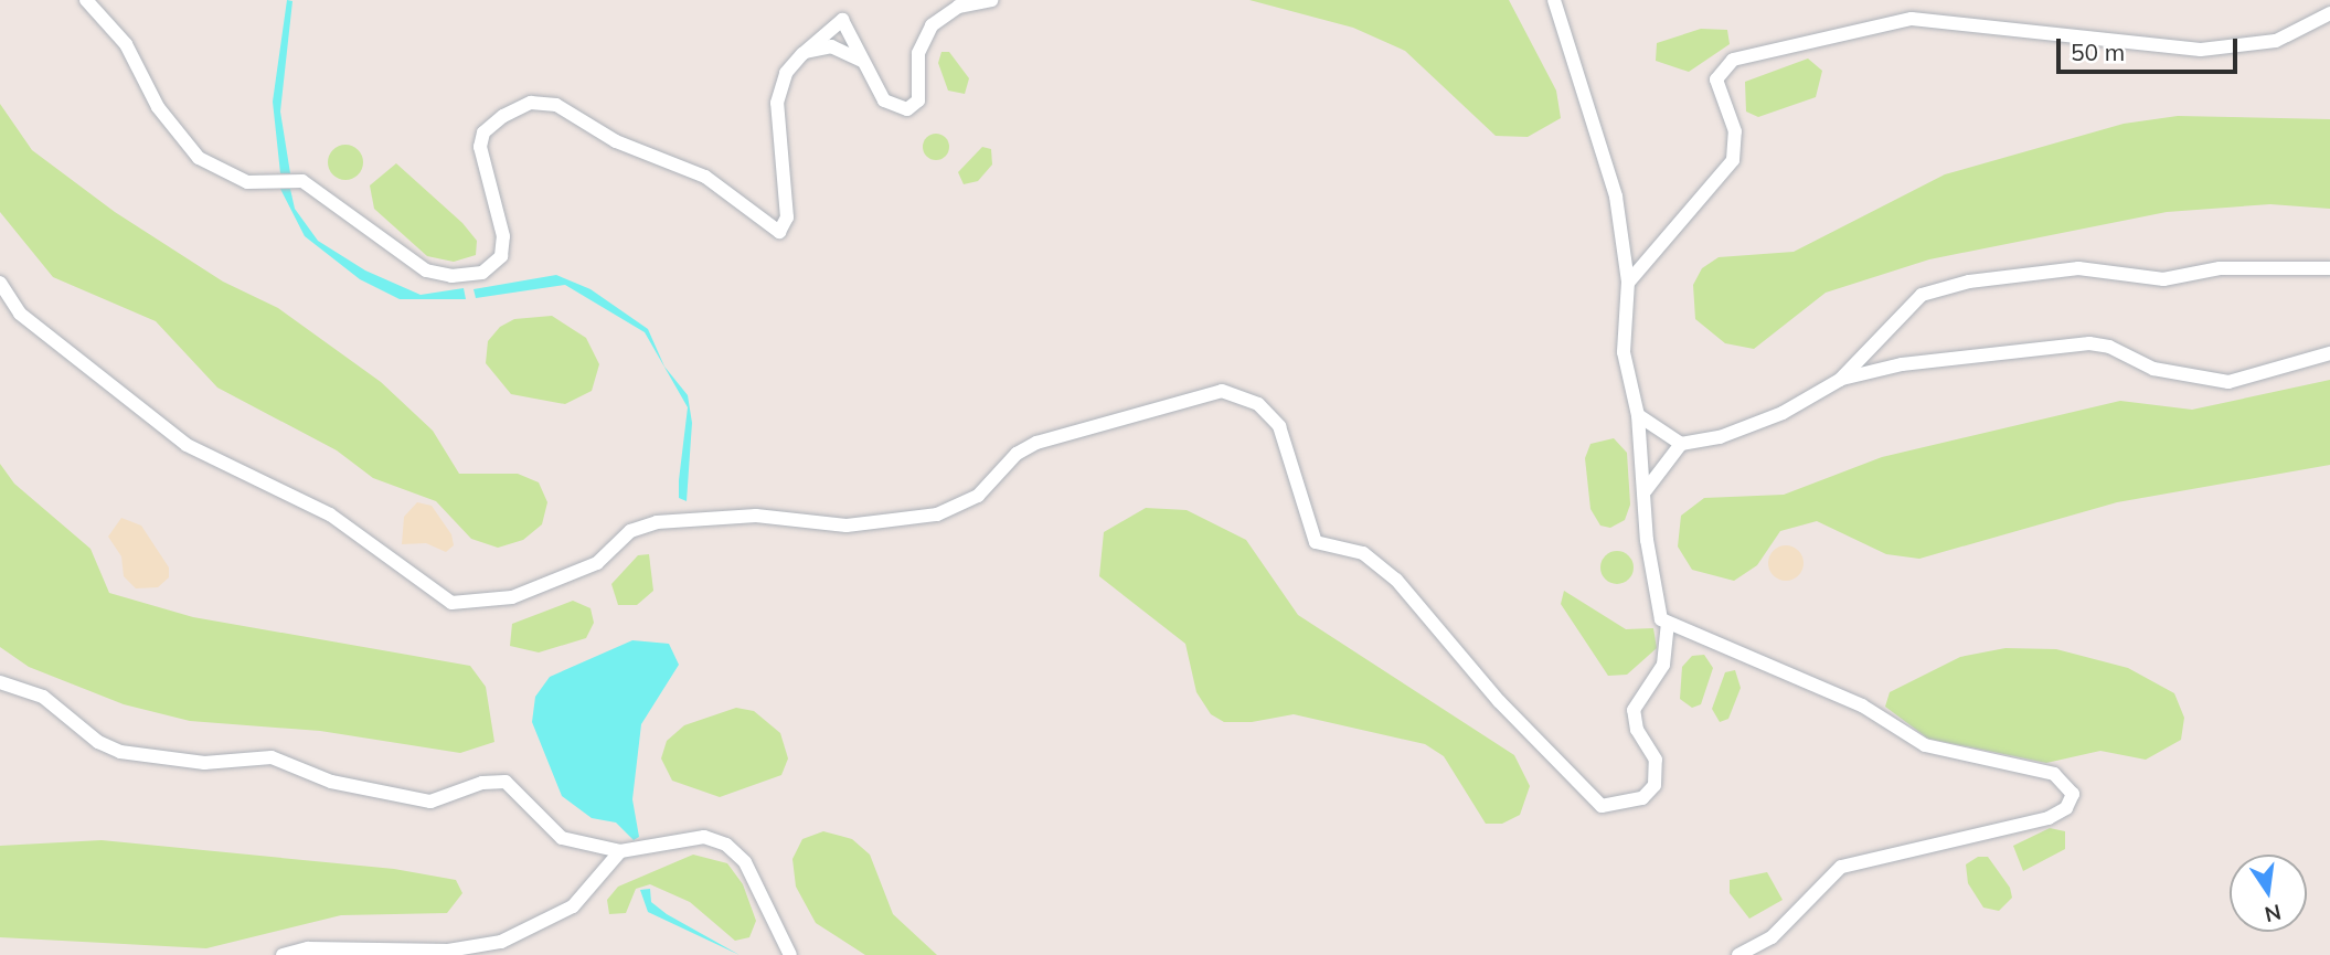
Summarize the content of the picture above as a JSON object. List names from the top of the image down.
{
  "scale_bar": "50 m",
  "north": "bottom"
}
